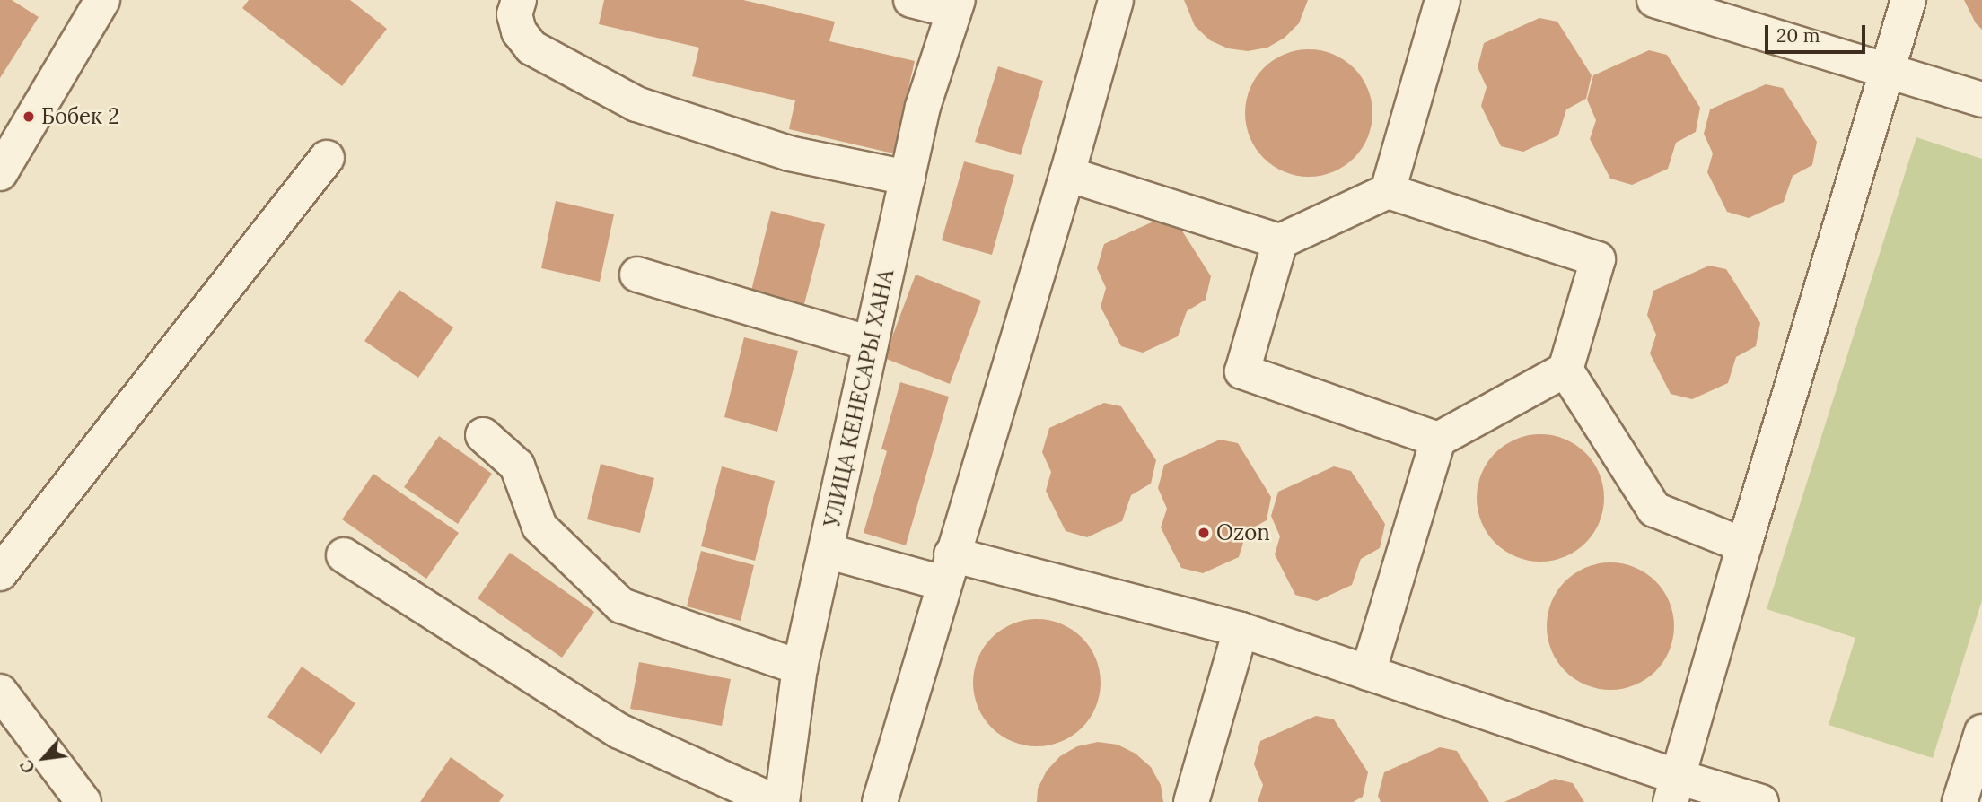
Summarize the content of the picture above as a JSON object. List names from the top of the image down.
{
  "streets": {
    "street": ["УЛИЦА КЕНЕСАРЫ ХАНА"]
  },
  "places": ["Бөбек 2", "Ozon"],
  "scale_bar": "20 m",
  "north": "bottom left"
}
